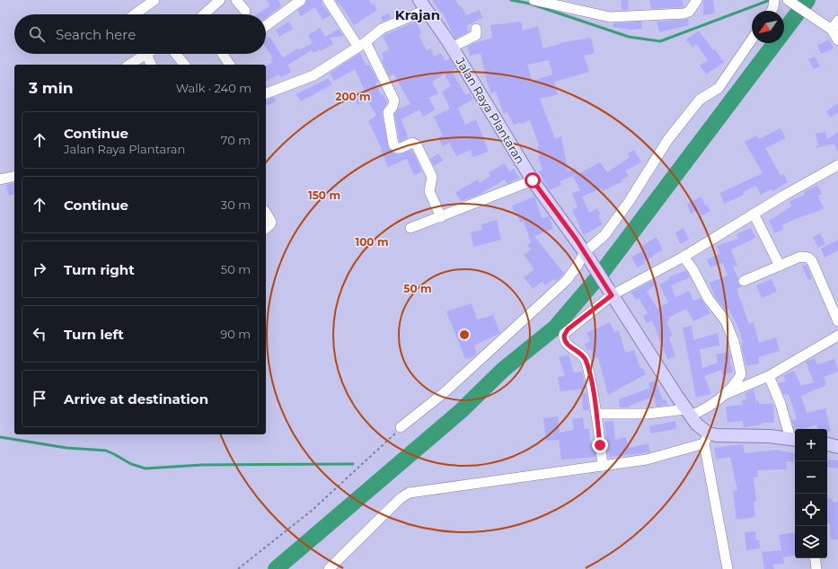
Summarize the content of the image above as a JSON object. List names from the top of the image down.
{
  "streets": {
    "main road": ["Jalan Raya Plantaran"]
  },
  "districts": ["Krajan"],
  "north": "bottom left",
  "page": {
    "search": "Search here",
    "heading": ["3 min", "Walk · 240 m"],
    "list": [
      ["Continue", "Jalan Raya Plantaran", "70 m"],
      ["Continue", "30 m"],
      ["Turn right", "50 m"],
      ["Turn left", "90 m"],
      "Arrive at destination"
    ],
    "map_buttons": ["+", "−"]
  },
  "rings": [
    "200 m",
    "150 m",
    "100 m",
    "50 m"
  ]
}
